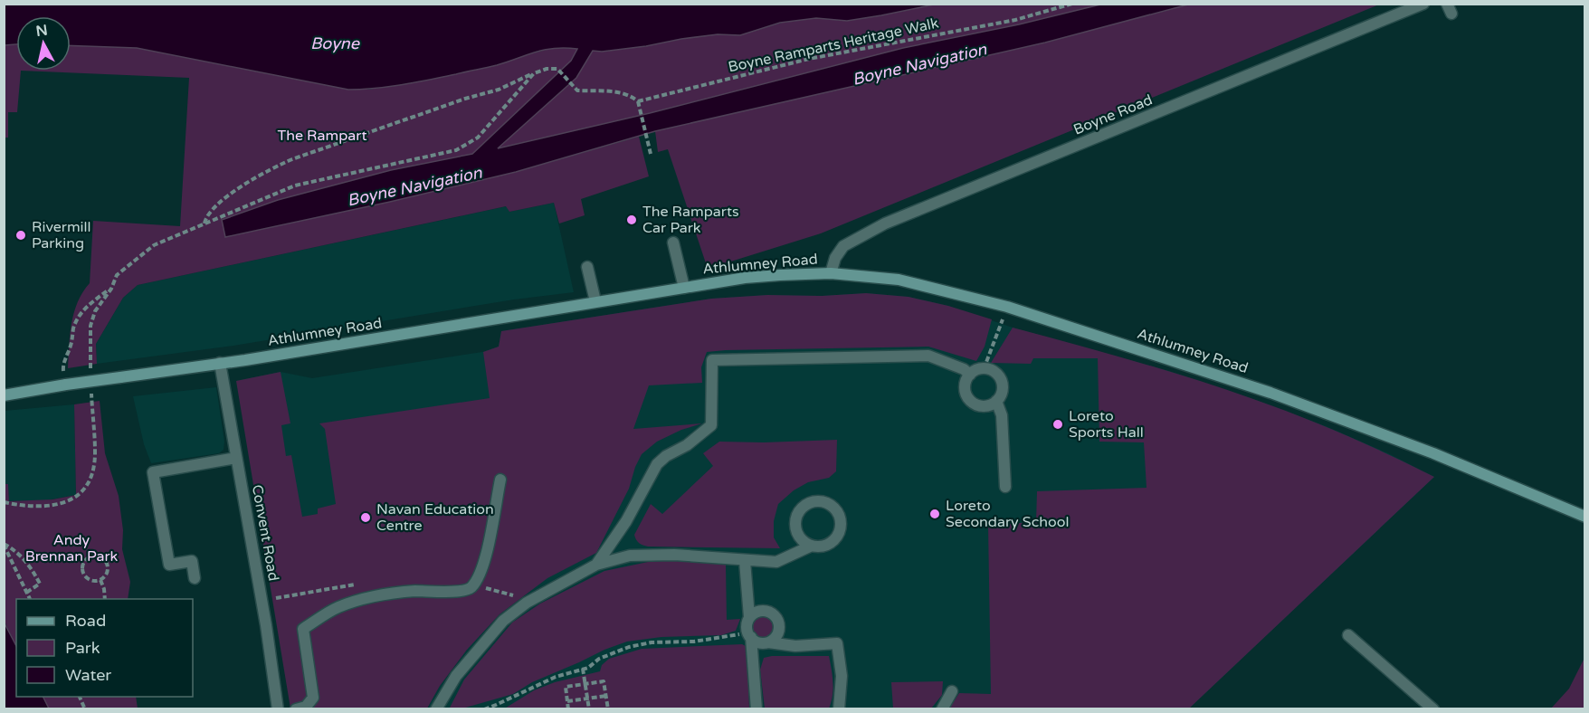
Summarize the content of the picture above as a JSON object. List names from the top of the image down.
{
  "streets": {
    "main road": ["Athlumney Road"],
    "street": ["Boyne Road", "Convent Road"],
    "path": ["Boyne Ramparts Heritage Walk"]
  },
  "crossings": [
    ["Boyne Road", "Athlumney Road"],
    ["Athlumney Road", "Convent Road"]
  ],
  "water": ["Boyne", "Boyne Navigation"],
  "parks": ["The Rampart", "Andy Brennan Park"],
  "places": [
    "The Ramparts Car Park",
    "Rivermill Parking",
    "Loreto Sports Hall",
    "Loreto Secondary School",
    "Navan Education Centre"
  ],
  "legend": ["Road", "Park", "Water"],
  "north": "top"
}
